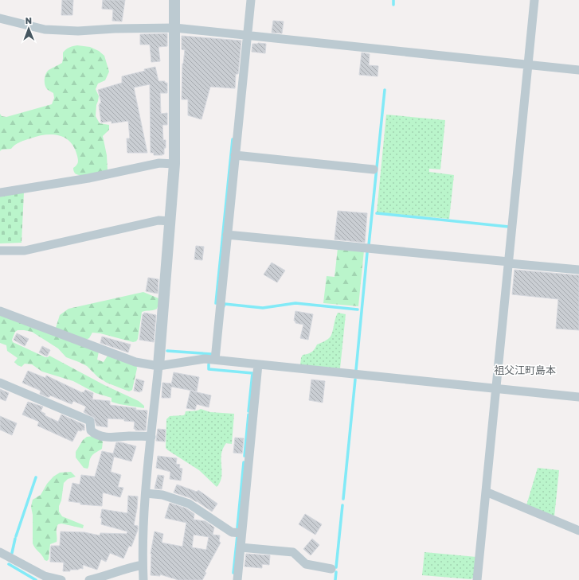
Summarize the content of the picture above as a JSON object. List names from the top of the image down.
{
  "districts": ["祖父江町島本"],
  "north": "top"
}
